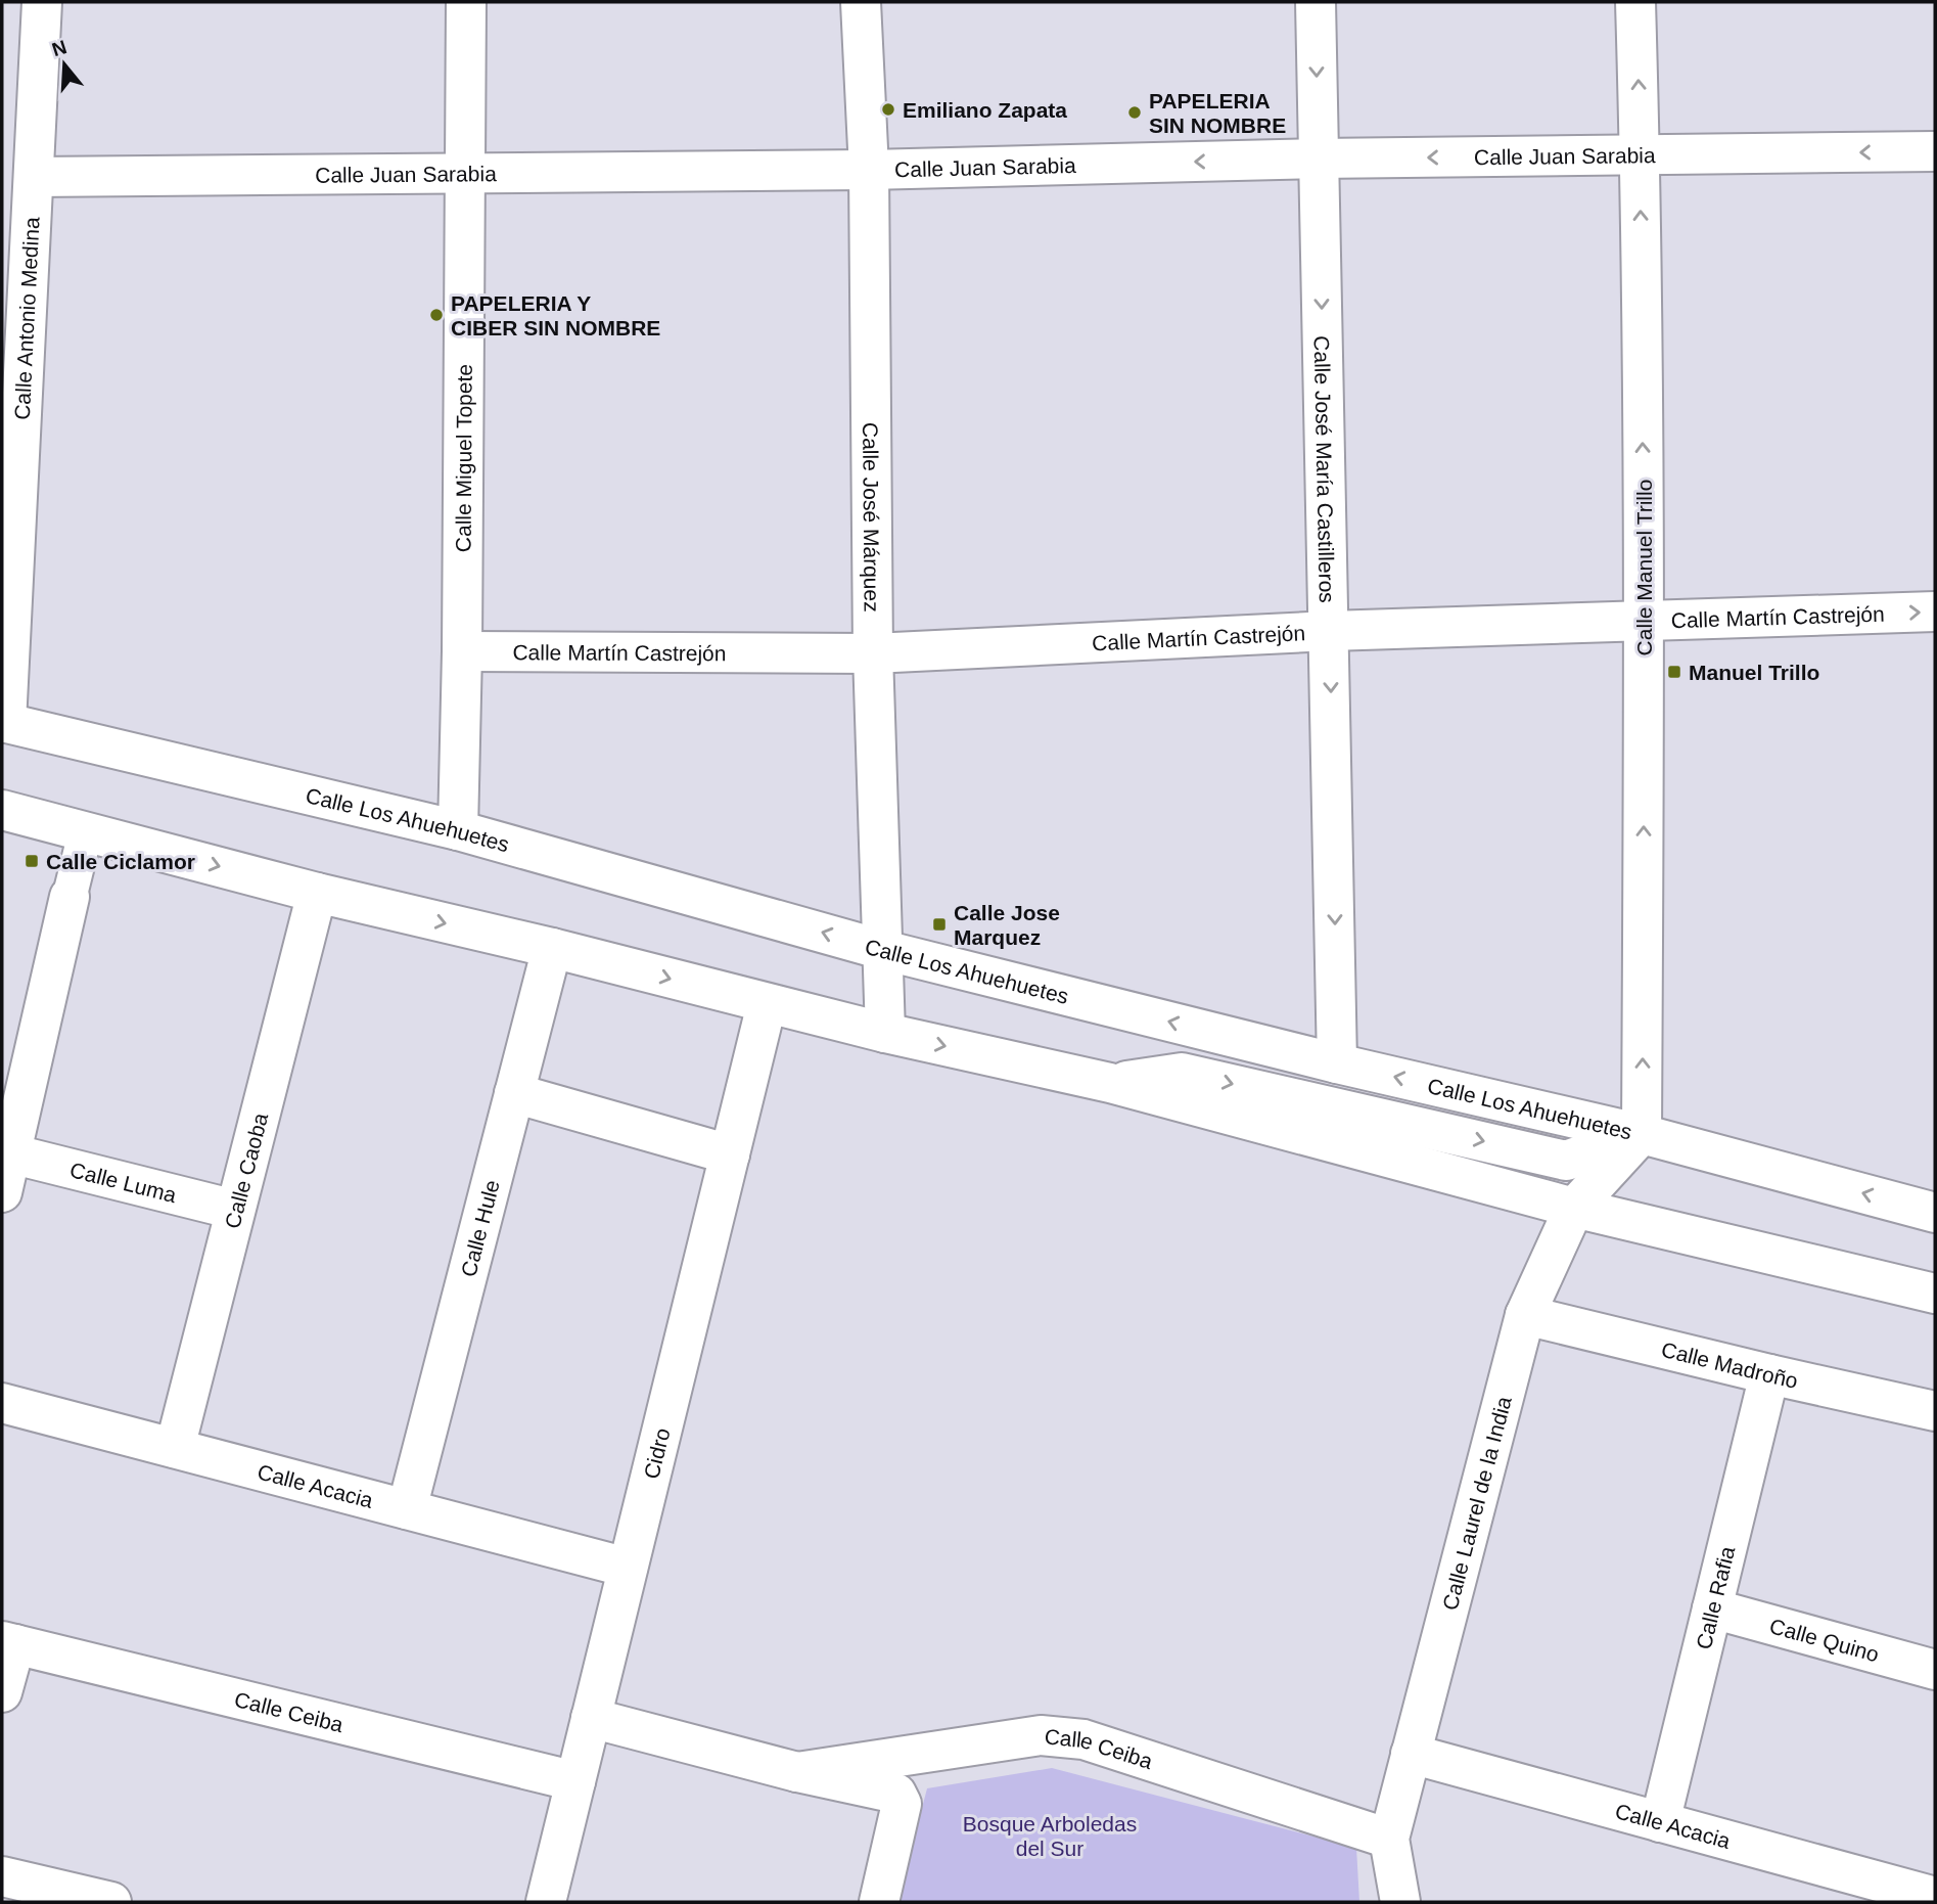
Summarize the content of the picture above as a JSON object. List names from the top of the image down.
{
  "streets": {
    "street": [
      "Calle Juan Sarabia",
      "Calle Antonio Medina",
      "Calle Miguel Topete",
      "Calle José María Castilleros",
      "Calle José Márquez",
      "Calle Manuel Trillo",
      "Calle Martín Castrejón",
      "Calle Los Ahuehuetes",
      "Calle Caoba",
      "Calle Luma",
      "Calle Hule",
      "Calle Madroño",
      "Cidro",
      "Calle Acacia",
      "Calle Laurel de la India",
      "Calle Rafia",
      "Calle Quino",
      "Calle Ceiba"
    ]
  },
  "crossings": [
    ["Calle Juan Sarabia", "Calle Antonio Medina"],
    ["Calle Juan Sarabia", "Calle Miguel Topete"],
    ["Calle Juan Sarabia", "Calle José María Castilleros"],
    ["Calle Juan Sarabia", "Calle José Márquez"],
    ["Calle Juan Sarabia", "Calle Manuel Trillo"],
    ["Calle Antonio Medina", "Calle Los Ahuehuetes"],
    ["Calle Miguel Topete", "Calle Martín Castrejón"],
    ["Calle Miguel Topete", "Calle Los Ahuehuetes"],
    ["Calle José María Castilleros", "Calle Martín Castrejón"],
    ["Calle José María Castilleros", "Calle Los Ahuehuetes"],
    ["Calle José Márquez", "Calle Martín Castrejón"],
    ["Calle José Márquez", "Calle Los Ahuehuetes"],
    ["Calle Manuel Trillo", "Calle Martín Castrejón"],
    ["Calle Manuel Trillo", "Calle Los Ahuehuetes"],
    ["Calle Manuel Trillo", "Calle Laurel de la India"],
    ["Calle Los Ahuehuetes", "Calle Laurel de la India"],
    ["Calle Caoba", "Calle Luma"],
    ["Calle Caoba", "Calle Acacia"],
    ["Calle Hule", "Calle Acacia"],
    ["Calle Madroño", "Calle Laurel de la India"],
    ["Calle Madroño", "Calle Rafia"],
    ["Cidro", "Calle Acacia"],
    ["Cidro", "Calle Ceiba"],
    ["Calle Acacia", "Calle Laurel de la India"],
    ["Calle Acacia", "Calle Rafia"],
    ["Calle Laurel de la India", "Calle Ceiba"],
    ["Calle Rafia", "Calle Quino"]
  ],
  "one_way": ["Calle Juan Sarabia", "Calle José María Castilleros", "Calle Manuel Trillo"],
  "parks": ["Bosque Arboledas del Sur"],
  "places": {
    "other": ["Emiliano Zapata", "PAPELERIA SIN NOMBRE", "PAPELERIA Y CIBER SIN NOMBRE"],
    "transit": ["Manuel Trillo", "Calle Ciclamor", "Calle Jose Marquez"]
  },
  "north": "top"
}
